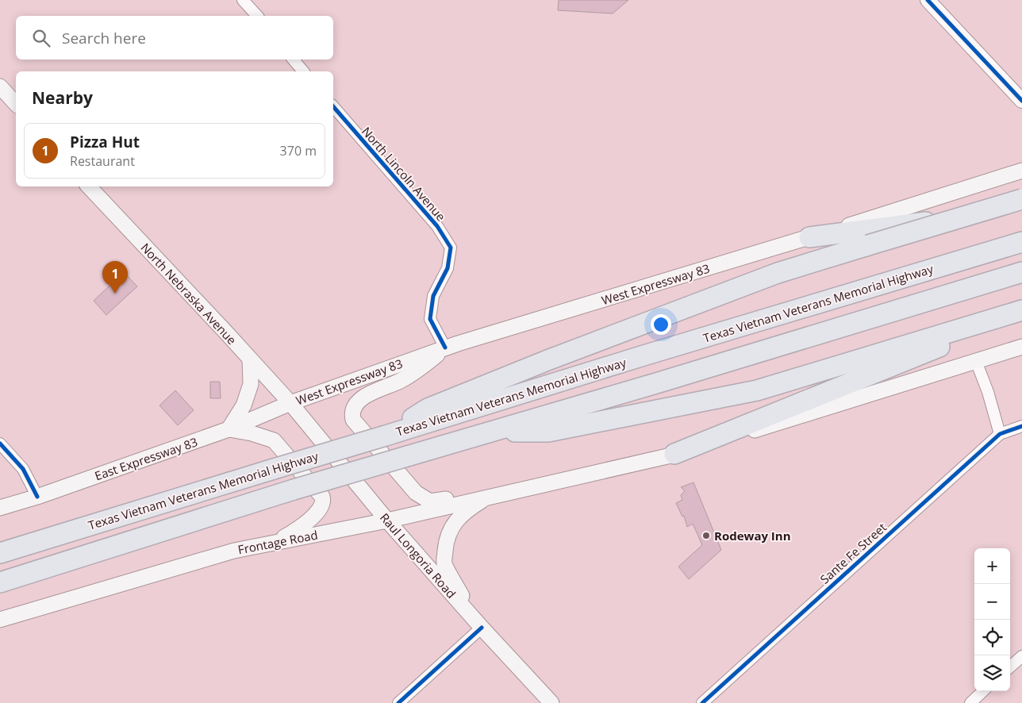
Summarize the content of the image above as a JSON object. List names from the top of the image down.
{
  "streets": {
    "highway": ["Texas Vietnam Veterans Memorial Highway"],
    "main road": [
      "West Expressway 83",
      "North Nebraska Avenue",
      "East Expressway 83",
      "Frontage Road",
      "Raul Longoria Road"
    ],
    "street": ["North Lincoln Avenue", "Sante Fe Street"]
  },
  "crossings": [
    ["North Lincoln Avenue", "West Expressway 83"],
    ["West Expressway 83", "North Nebraska Avenue"],
    ["West Expressway 83", "East Expressway 83"],
    ["West Expressway 83", "Raul Longoria Road"],
    ["North Nebraska Avenue", "East Expressway 83"],
    ["North Nebraska Avenue", "Raul Longoria Road"],
    ["East Expressway 83", "Raul Longoria Road"],
    ["Frontage Road", "Raul Longoria Road"]
  ],
  "places": ["Rodeway Inn"],
  "page": {
    "search": "Search here",
    "heading": "Nearby",
    "list": [
      {
        "mark": "1",
        "name": "Pizza Hut",
        "note": "Restaurant",
        "value": "370 m"
      }
    ],
    "pins": "1",
    "map_buttons": ["+", "−"]
  }
}
